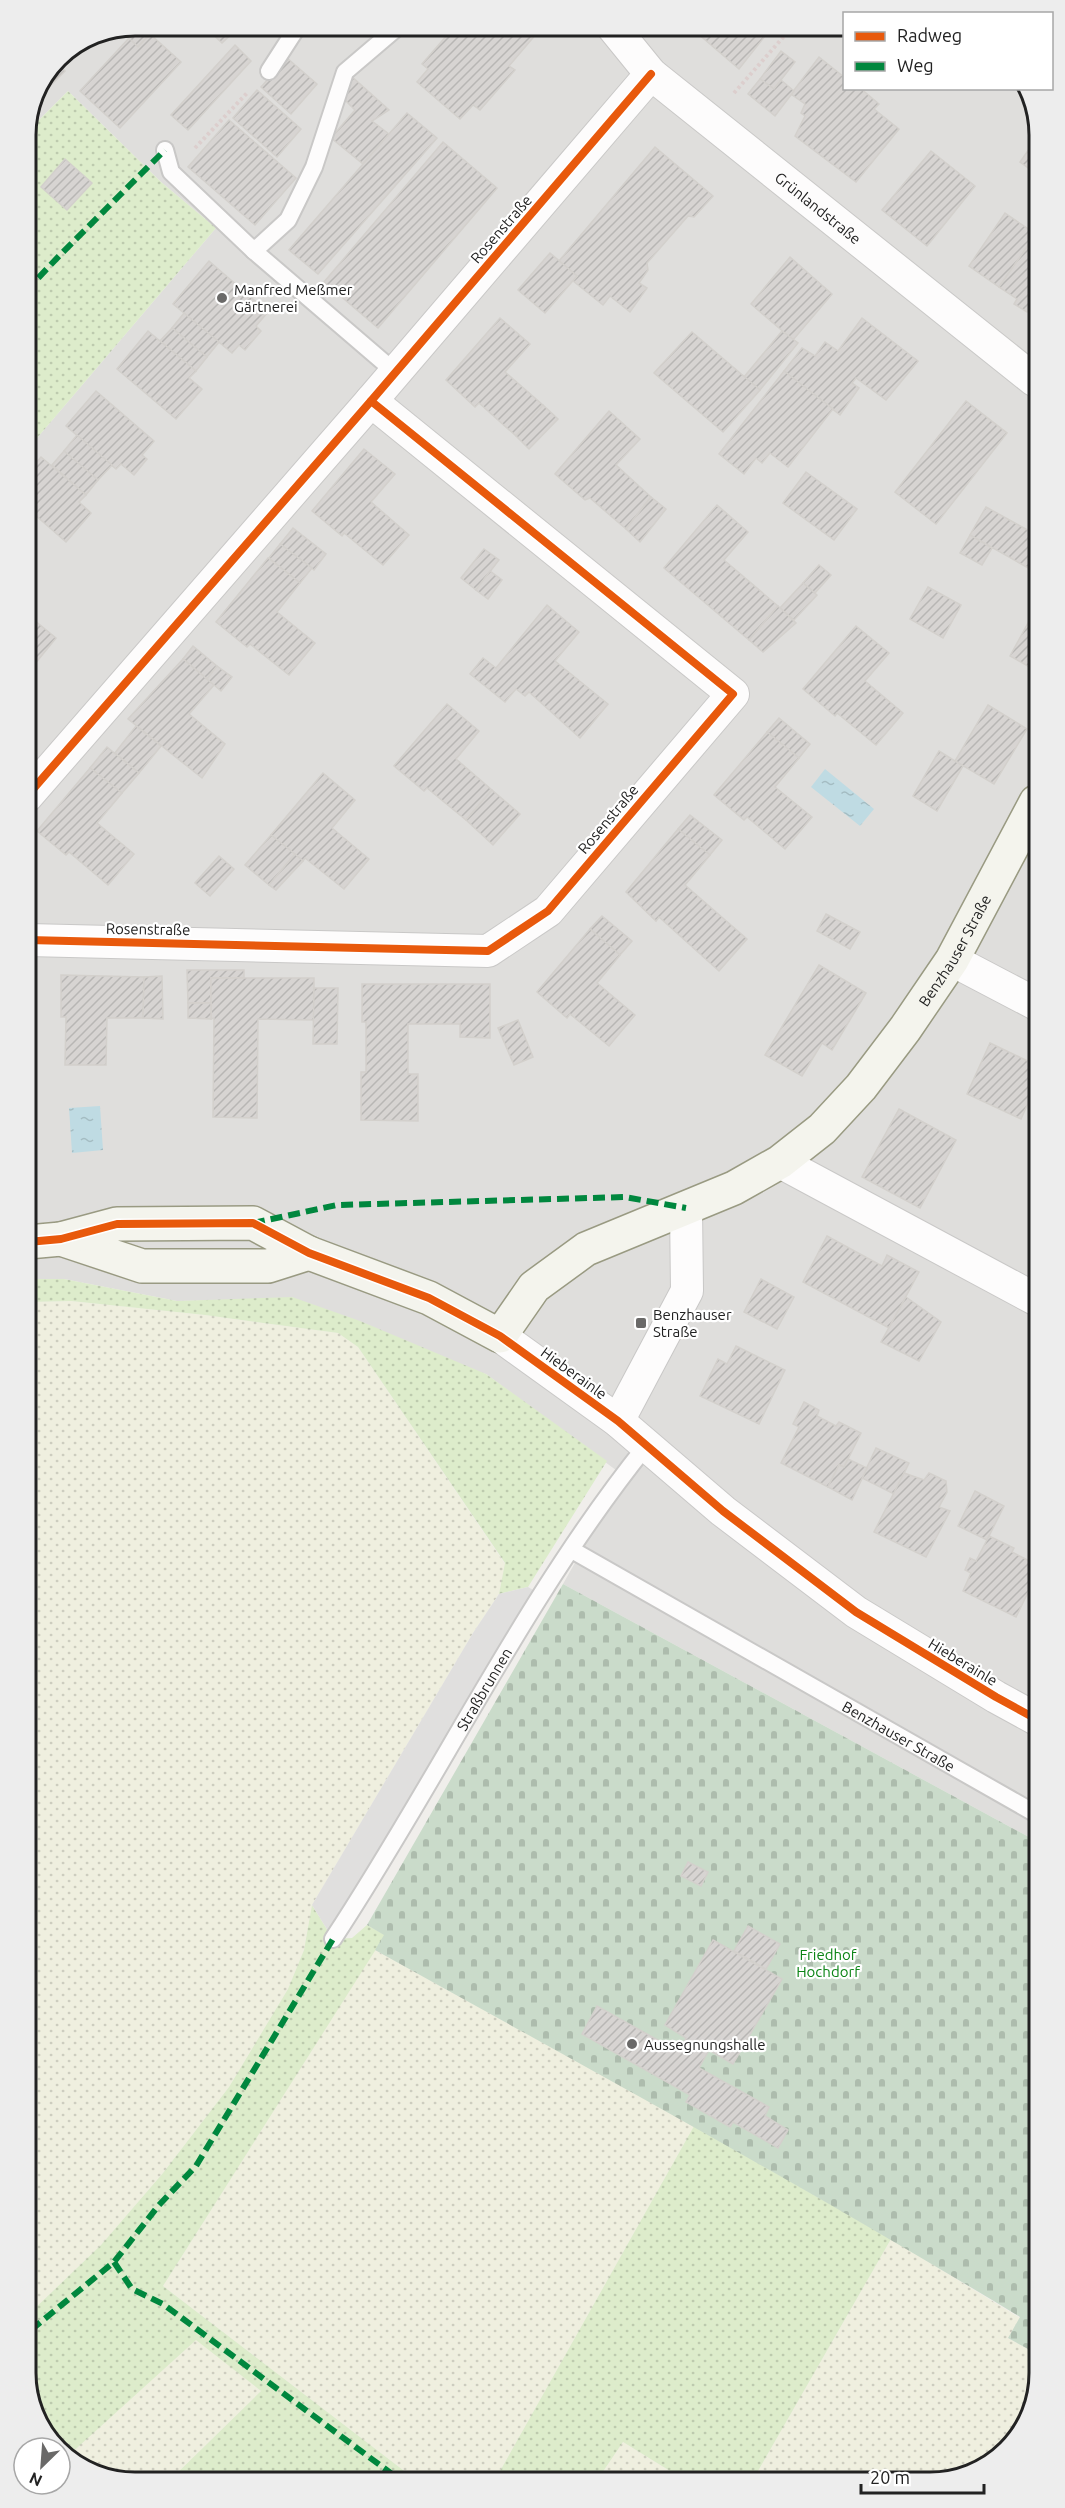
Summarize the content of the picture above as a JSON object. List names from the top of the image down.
{
  "streets": {
    "street": [
      "Grünlandstraße",
      "Rosenstraße",
      "Benzhauser Straße",
      "Hieberainle"
    ],
    "lane": ["Straßbrunnen"]
  },
  "crossings": [
    ["Grünlandstraße", "Rosenstraße"],
    ["Benzhauser Straße", "Hieberainle"],
    ["Benzhauser Straße", "Straßbrunnen"],
    ["Hieberainle", "Straßbrunnen"]
  ],
  "parks": ["Friedhof Hochdorf"],
  "places": {
    "other": ["Manfred Meßmer Gärtnerei", "Aussegnungshalle"],
    "transit": ["Benzhauser Straße"]
  },
  "legend": ["Radweg", "Weg"],
  "scale_bar": "20 m",
  "north": "bottom left"
}
